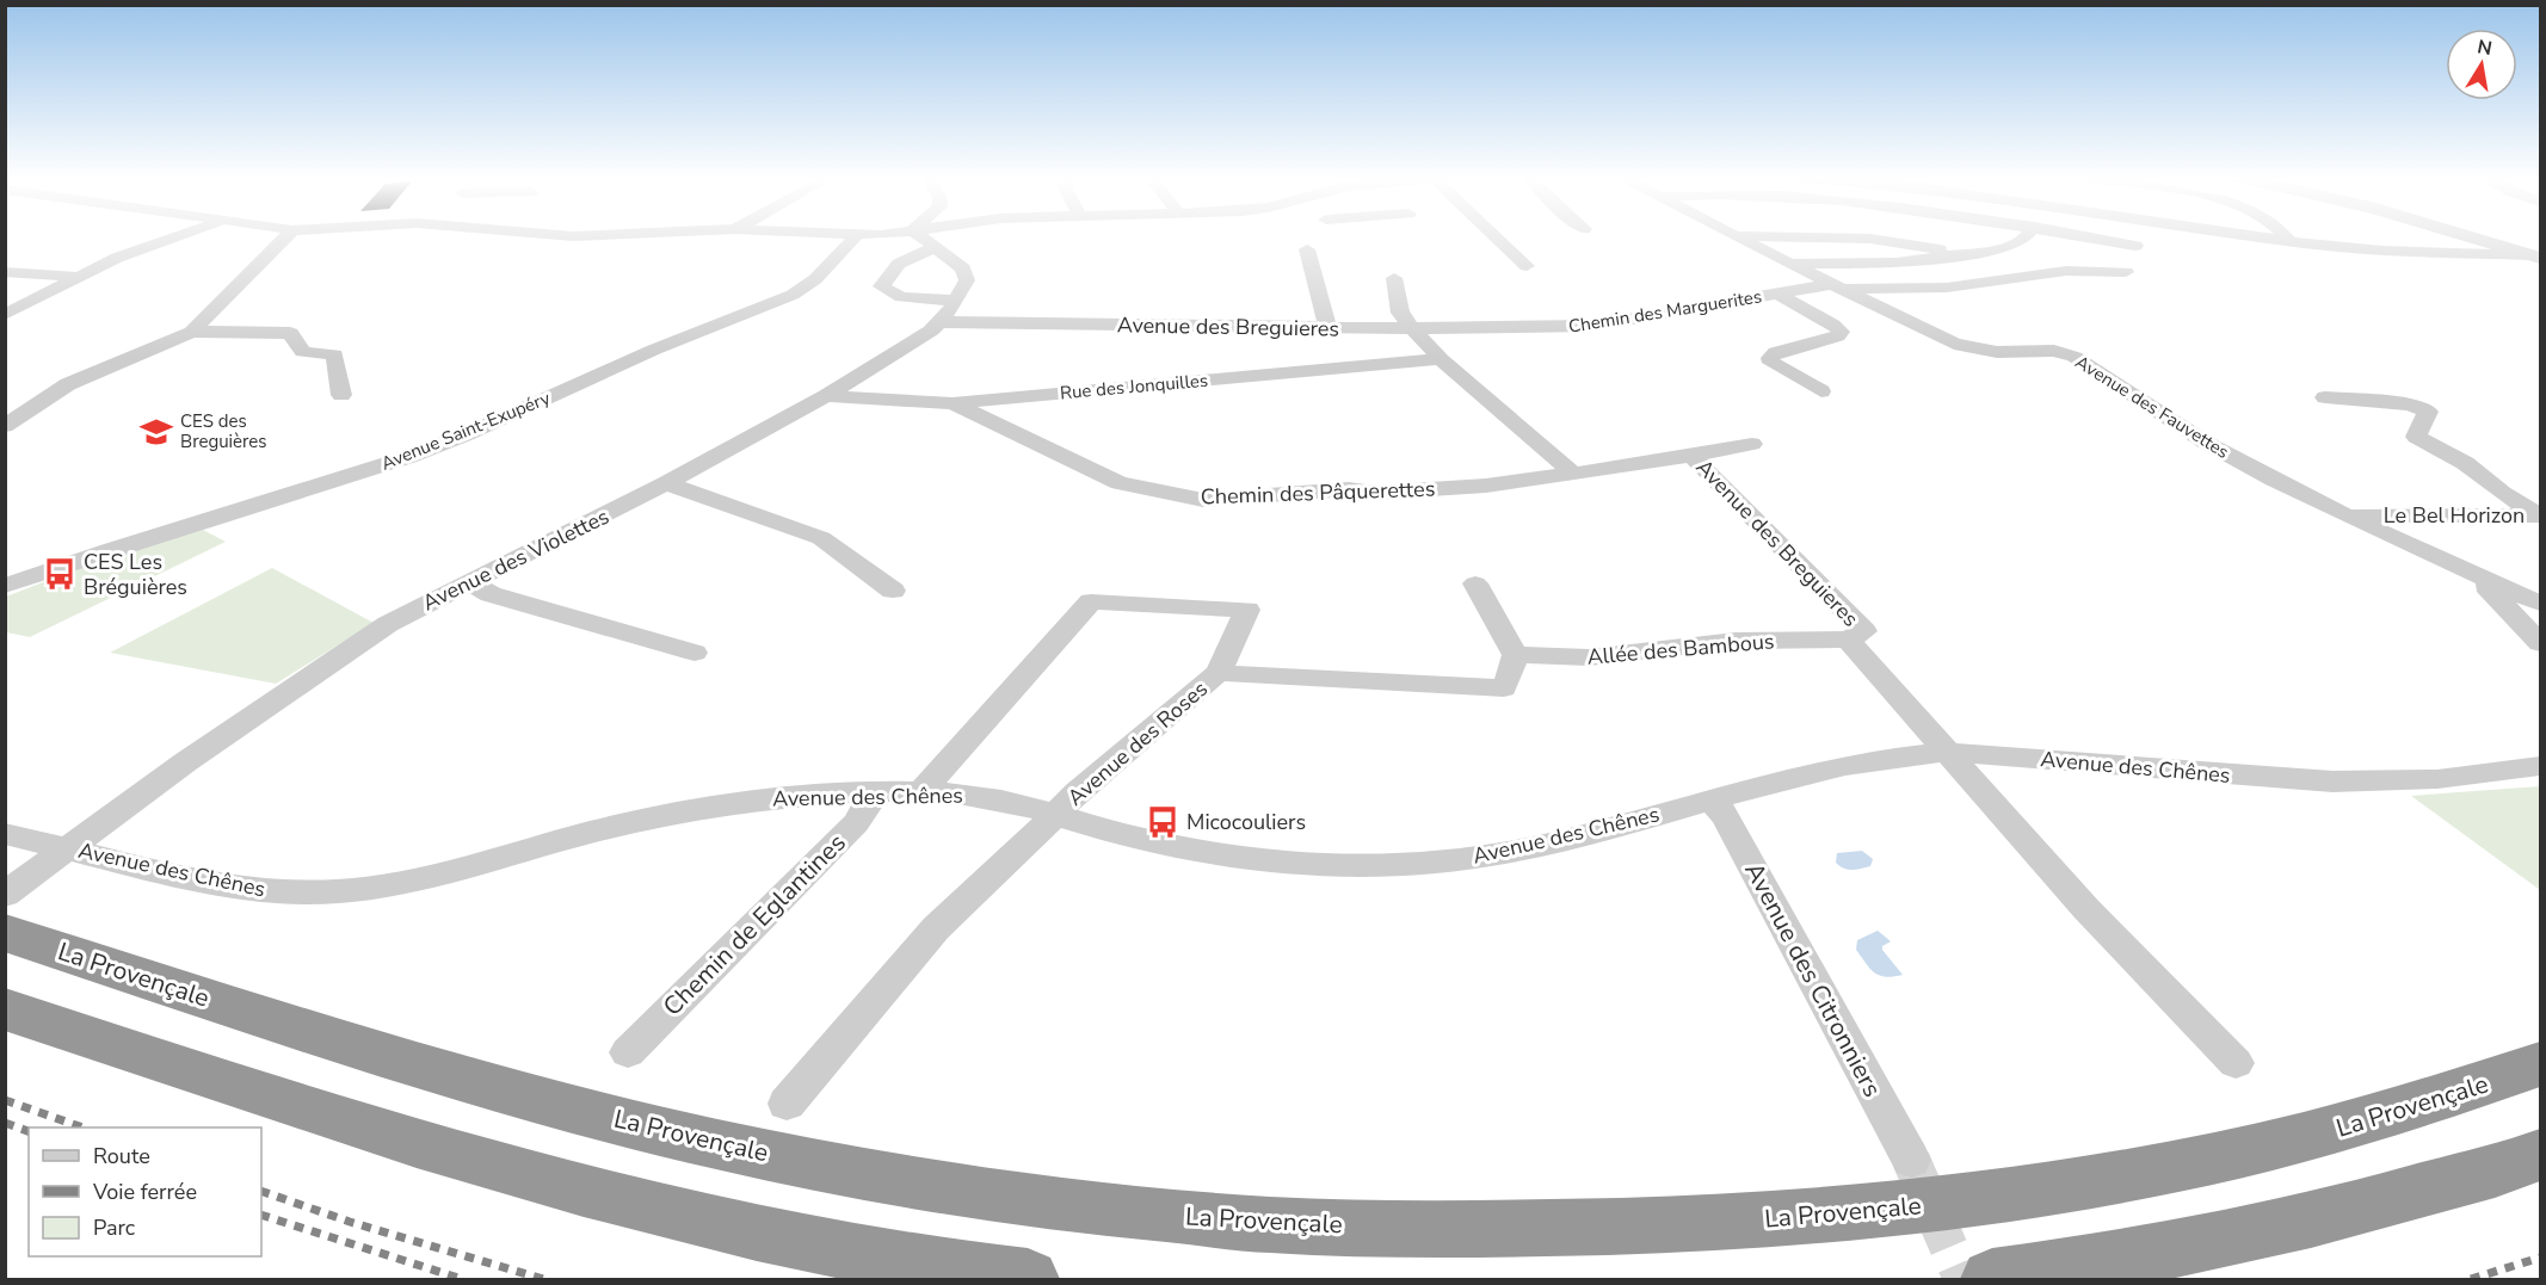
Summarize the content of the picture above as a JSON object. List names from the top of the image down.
{
  "streets": {
    "highway": ["La Provençale"],
    "street": [
      "Chemin des Marguerites",
      "Avenue des Breguieres",
      "Rue des Jonquilles",
      "Avenue des Fauvettes",
      "Avenue Saint-Exupéry",
      "Chemin des Pâquerettes",
      "Le Bel Horizon",
      "Avenue des Violettes",
      "Allée des Bambous",
      "Avenue des Roses",
      "Avenue des Chênes",
      "Chemin de Eglantines",
      "Avenue des Citronniers"
    ]
  },
  "crossings": [
    ["Chemin des Marguerites", "Avenue des Breguieres"],
    ["Chemin des Marguerites", "Avenue des Fauvettes"],
    ["Avenue des Breguieres", "Chemin des Pâquerettes"],
    ["Avenue des Breguieres", "Avenue des Violettes"],
    ["Avenue des Breguieres", "Allée des Bambous"],
    ["Avenue des Breguieres", "Avenue des Chênes"],
    ["Rue des Jonquilles", "Chemin des Pâquerettes"],
    ["Rue des Jonquilles", "Avenue des Violettes"],
    ["Avenue des Fauvettes", "Le Bel Horizon"],
    ["Avenue des Violettes", "Avenue des Chênes"],
    ["Avenue des Roses", "Avenue des Chênes"],
    ["Avenue des Chênes", "Chemin de Eglantines"],
    ["Avenue des Chênes", "Avenue des Citronniers"]
  ],
  "places": {
    "school or university": ["CES des Breguières"],
    "bus stop": ["CES Les Bréguières", "Micocouliers"]
  },
  "legend": ["Route", "Voie ferrée", "Parc"],
  "north": "top"
}
